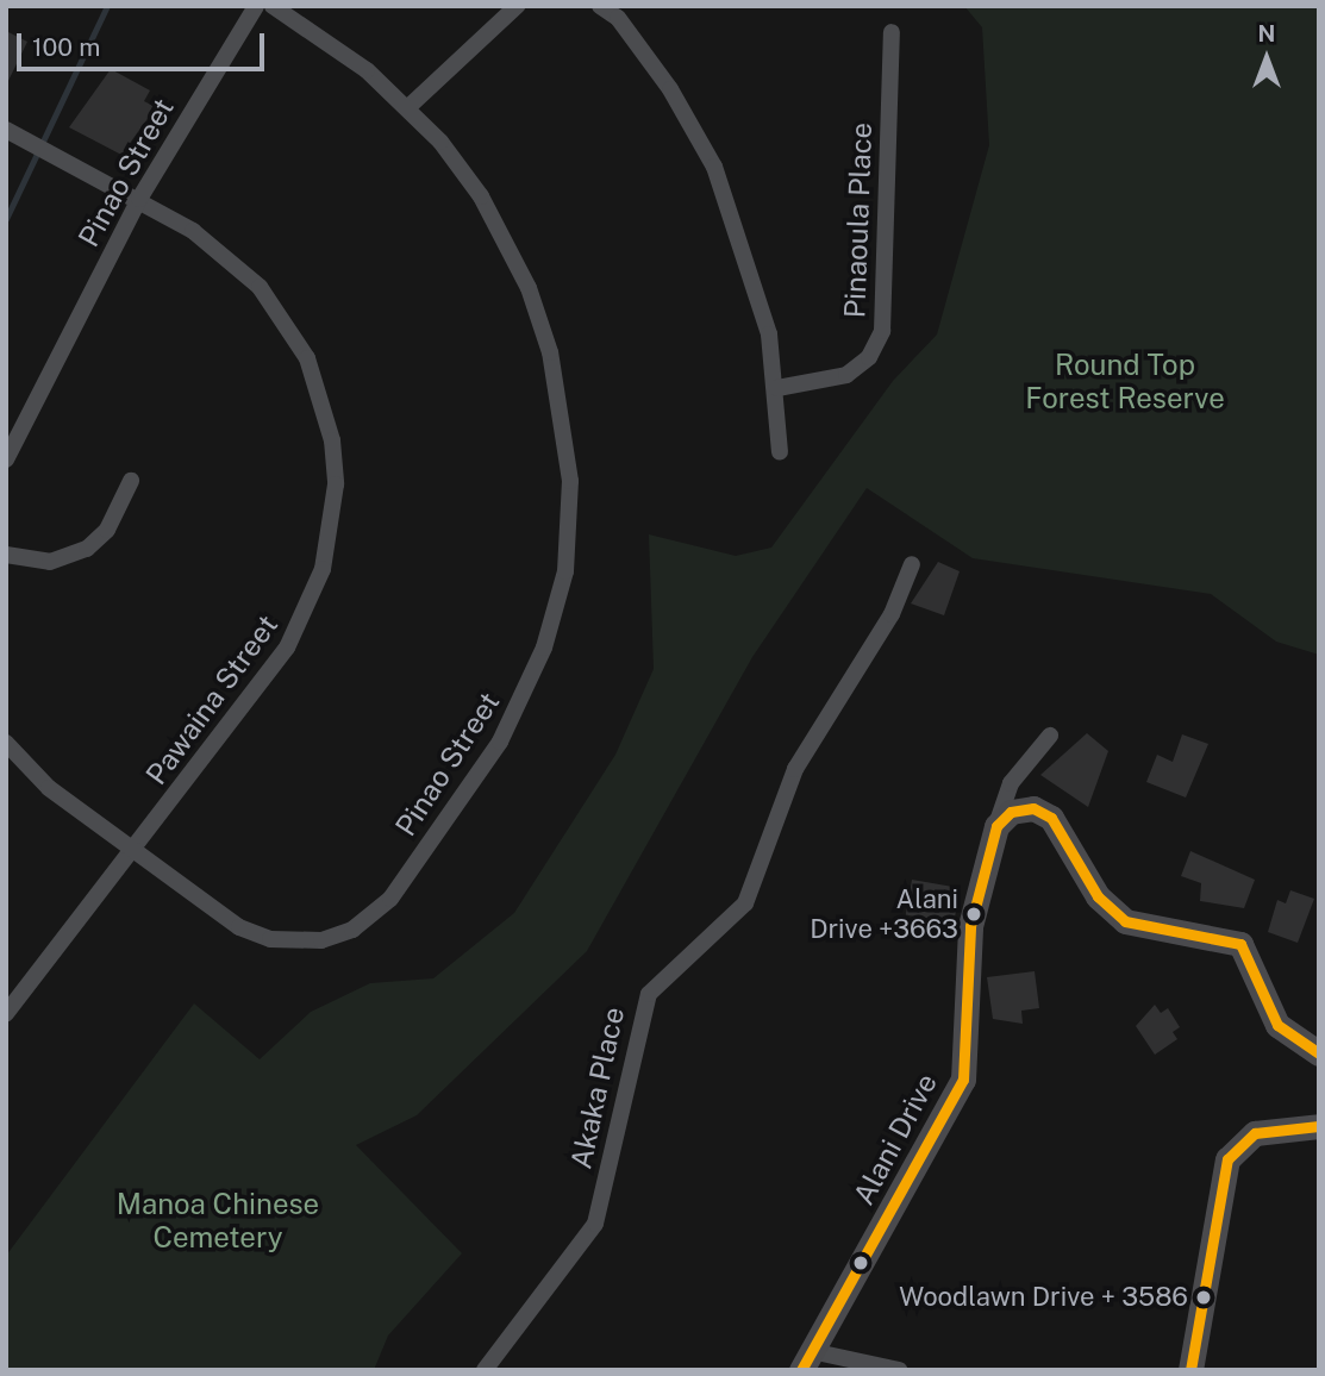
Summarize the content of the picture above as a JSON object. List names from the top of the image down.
{
  "streets": {
    "street": [
      "Pinao Street",
      "Pinaoula Place",
      "Pawaina Street",
      "Akaka Place",
      "Alani Drive"
    ]
  },
  "crossings": [
    ["Pinao Street", "Pawaina Street"]
  ],
  "parks": ["Round Top Forest Reserve", "Manoa Chinese Cemetery"],
  "places": ["Alani Drive +3663", "Woodlawn Drive + 3586"],
  "scale_bar": "100 m",
  "north": "top"
}
